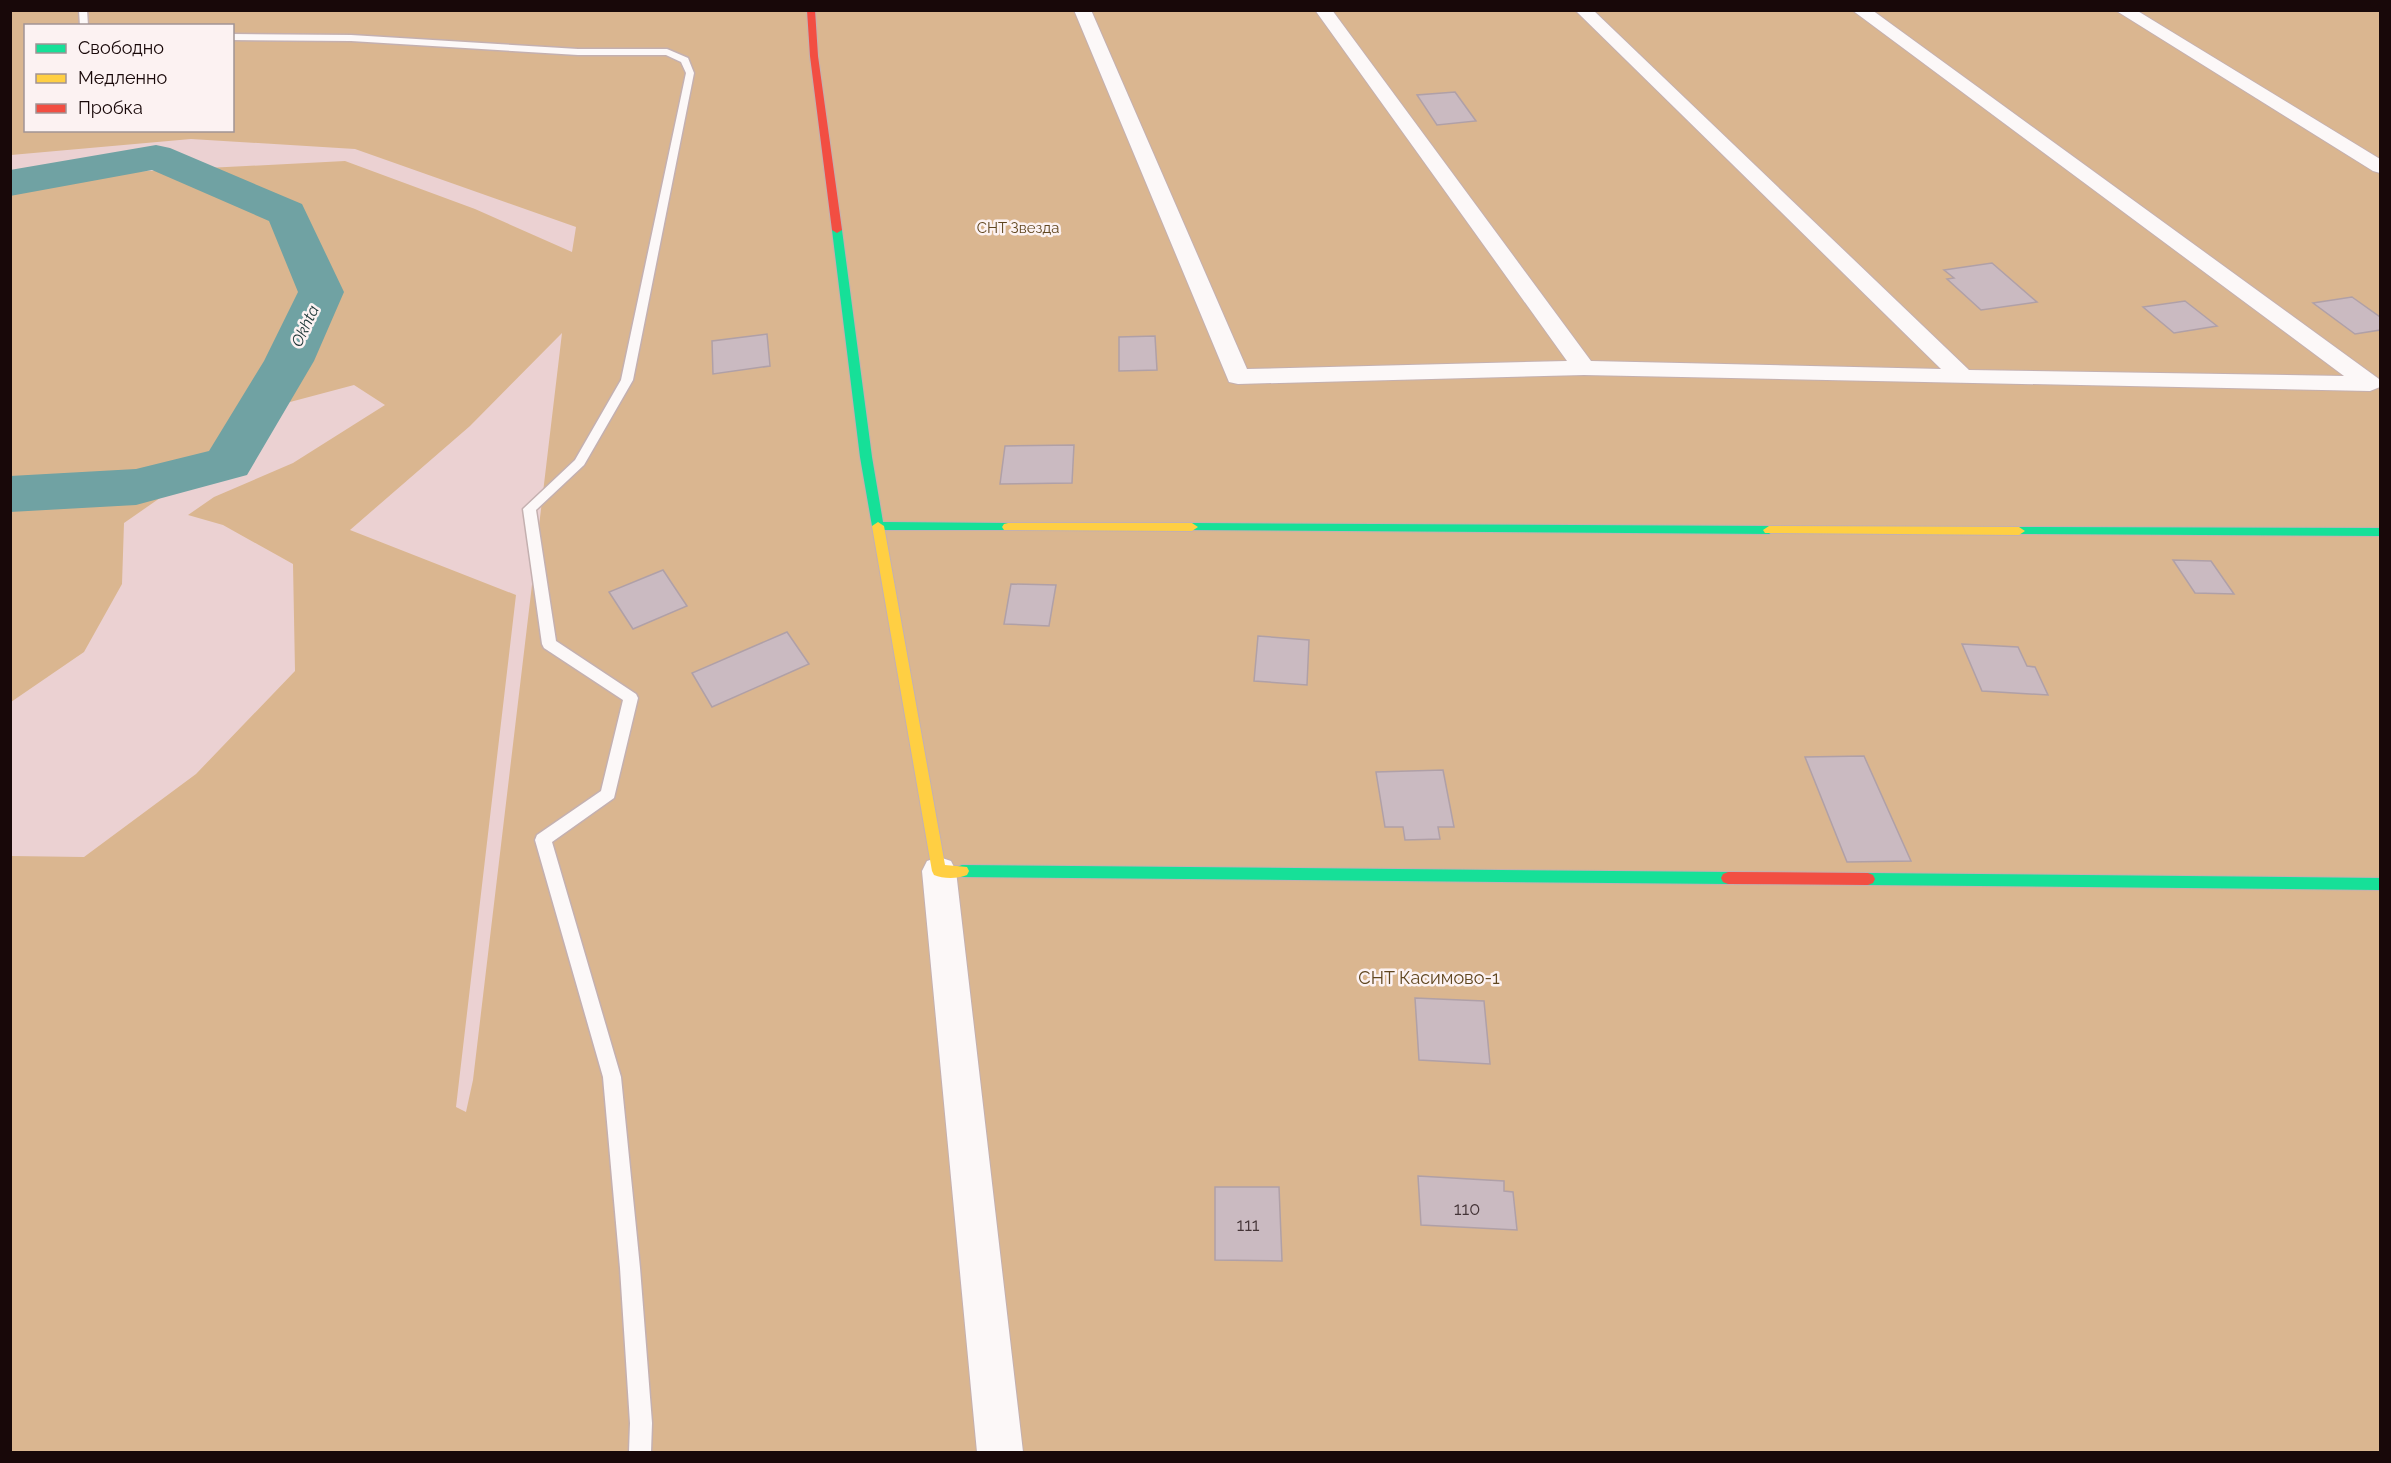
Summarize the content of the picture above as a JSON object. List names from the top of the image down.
{
  "water": ["Okhta"],
  "parks": ["СНТ Звезда", "СНТ Касимово-1"],
  "house_numbers": ["110", "111"],
  "legend": ["Свободно", "Медленно", "Пробка"]
}
